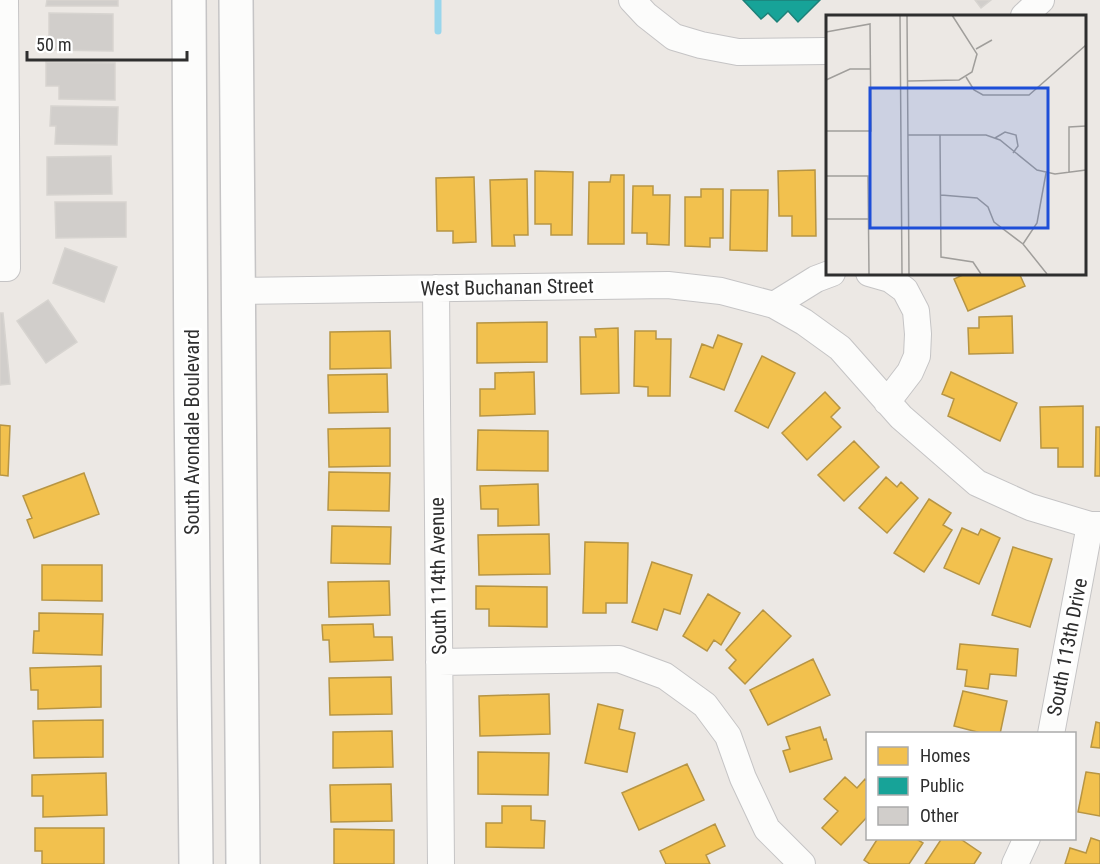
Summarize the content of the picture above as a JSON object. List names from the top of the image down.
{
  "streets": {
    "main road": ["South Avondale Boulevard"],
    "street": ["West Buchanan Street", "South 114th Avenue", "South 113th Drive"]
  },
  "crossings": [
    ["West Buchanan Street", "South 114th Avenue"],
    ["West Buchanan Street", "South 113th Drive"]
  ],
  "legend": ["Homes", "Public", "Other"],
  "scale_bar": "50 m"
}
